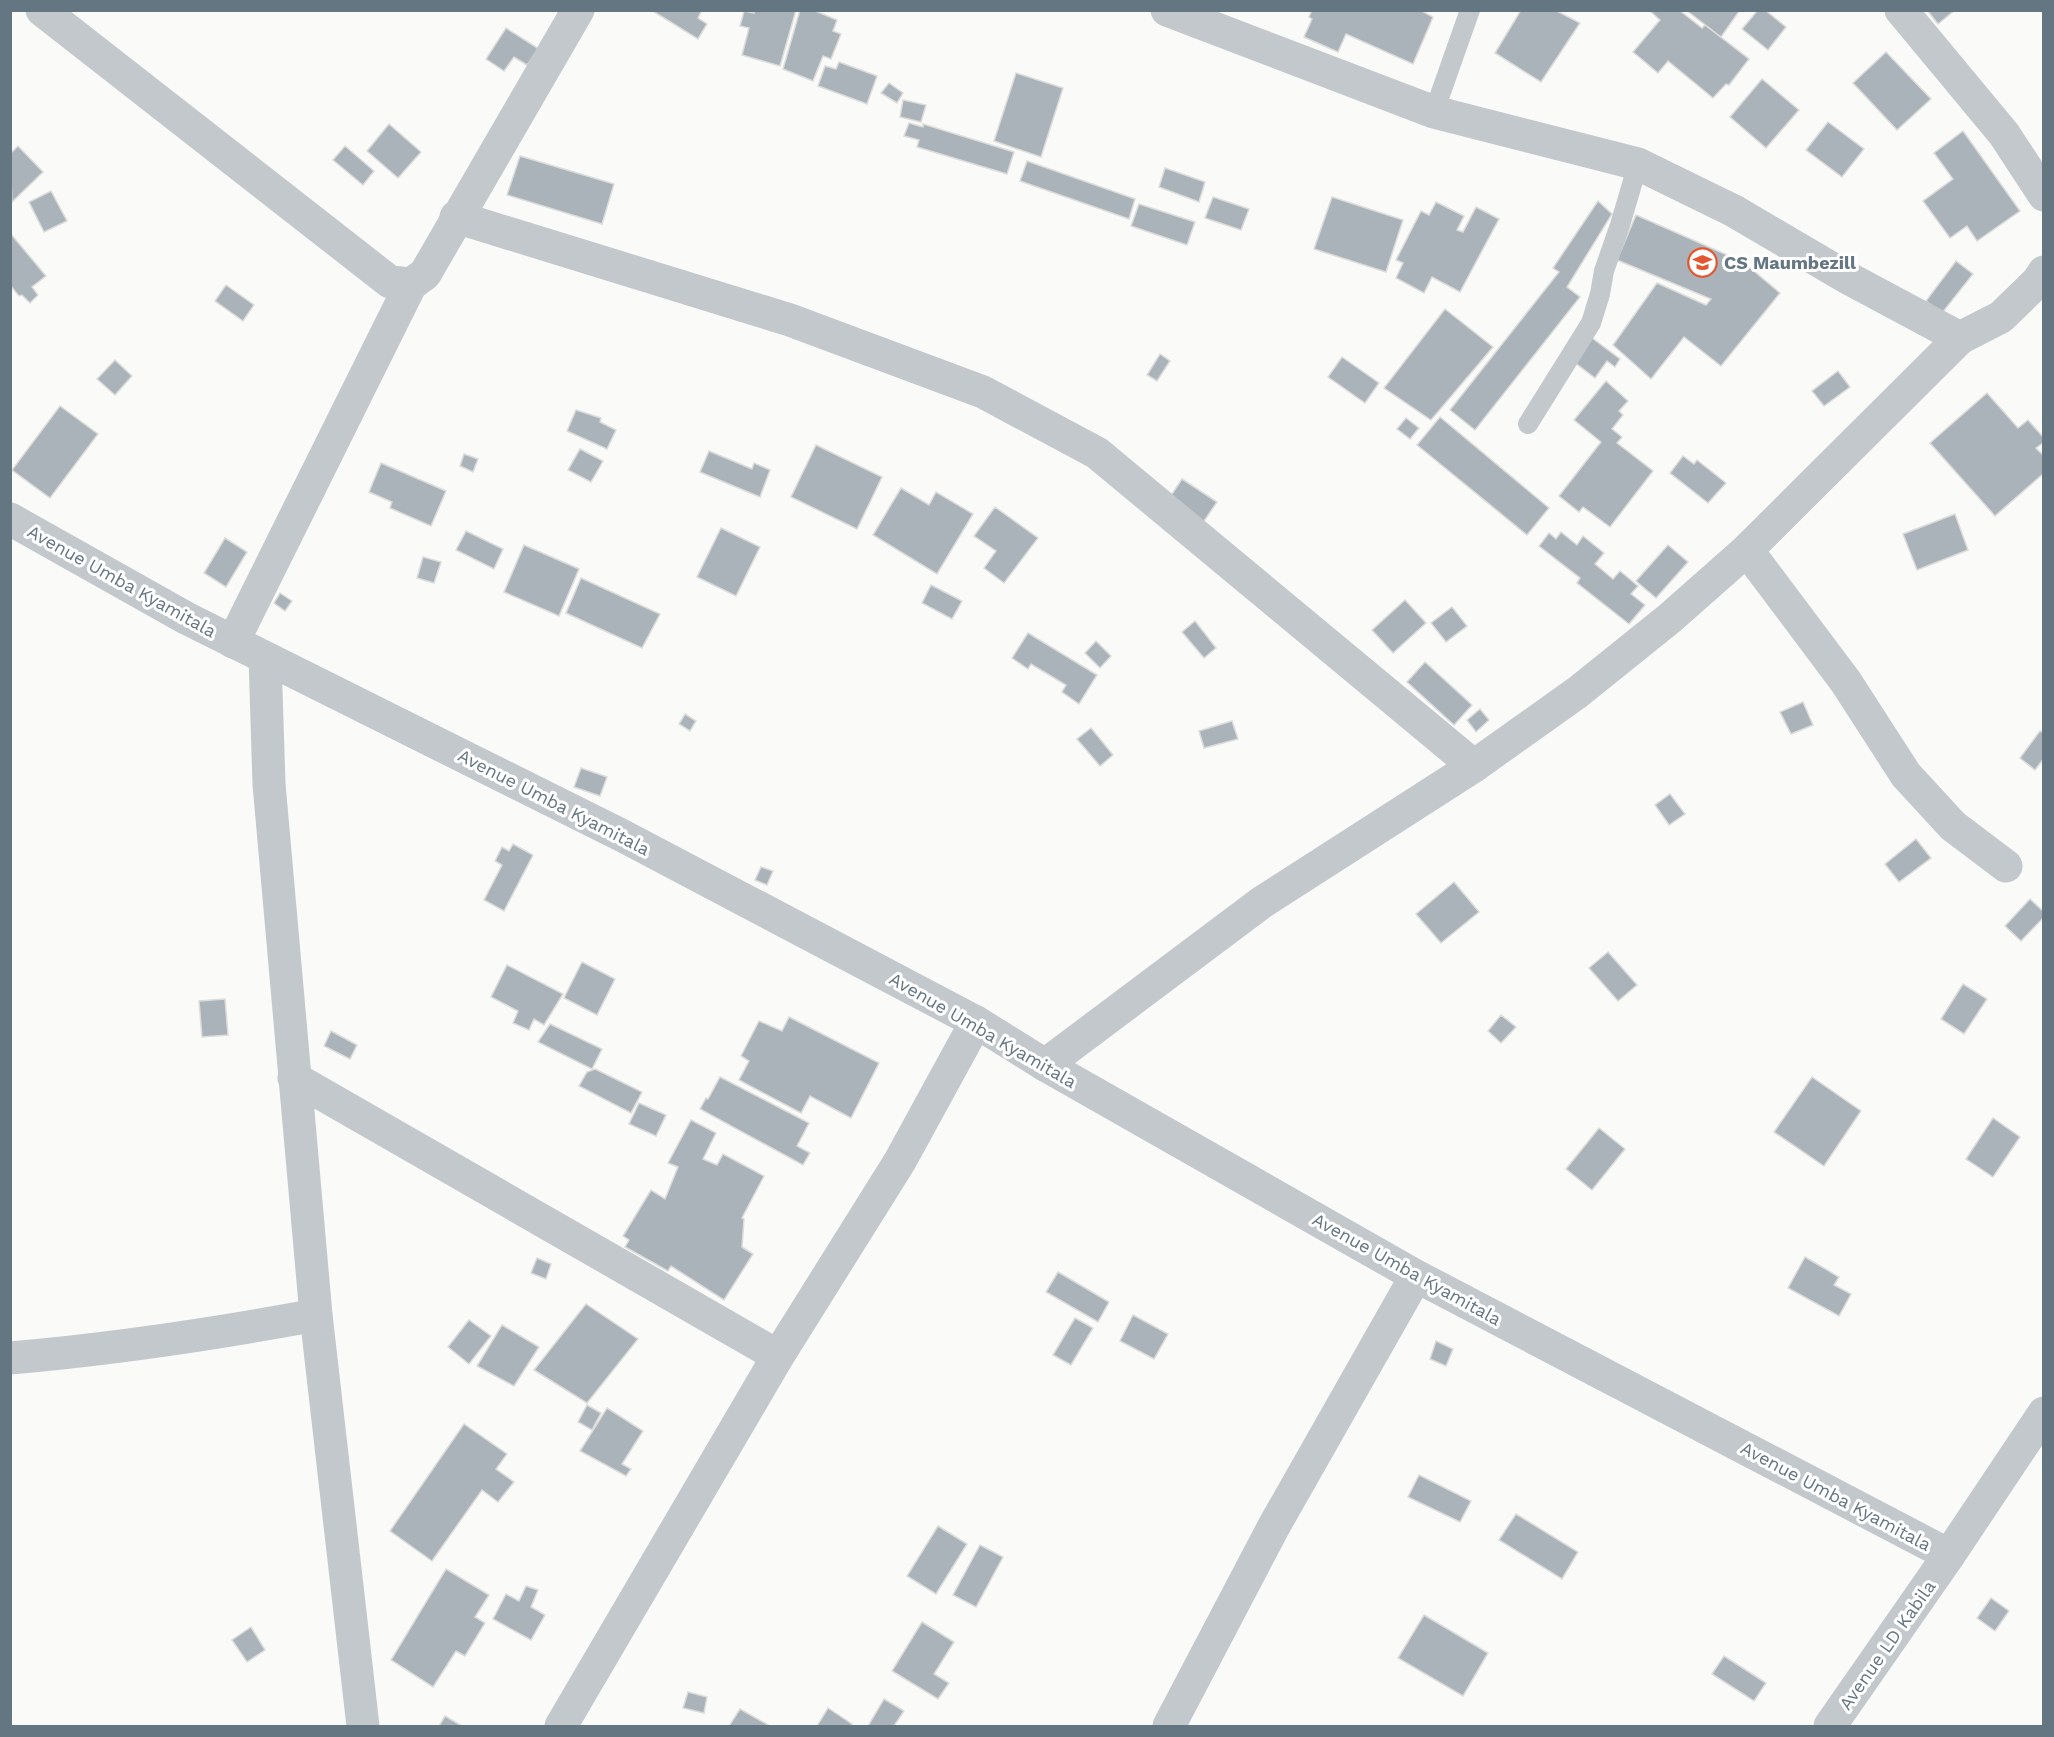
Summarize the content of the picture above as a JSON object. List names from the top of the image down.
{
  "streets": {
    "street": ["Avenue Umba Kyamitala", "Avenue LD Kabila"]
  },
  "crossings": [
    ["Avenue Umba Kyamitala", "Avenue LD Kabila"]
  ],
  "places": {
    "school or university": ["CS Maumbezill"]
  }
}
